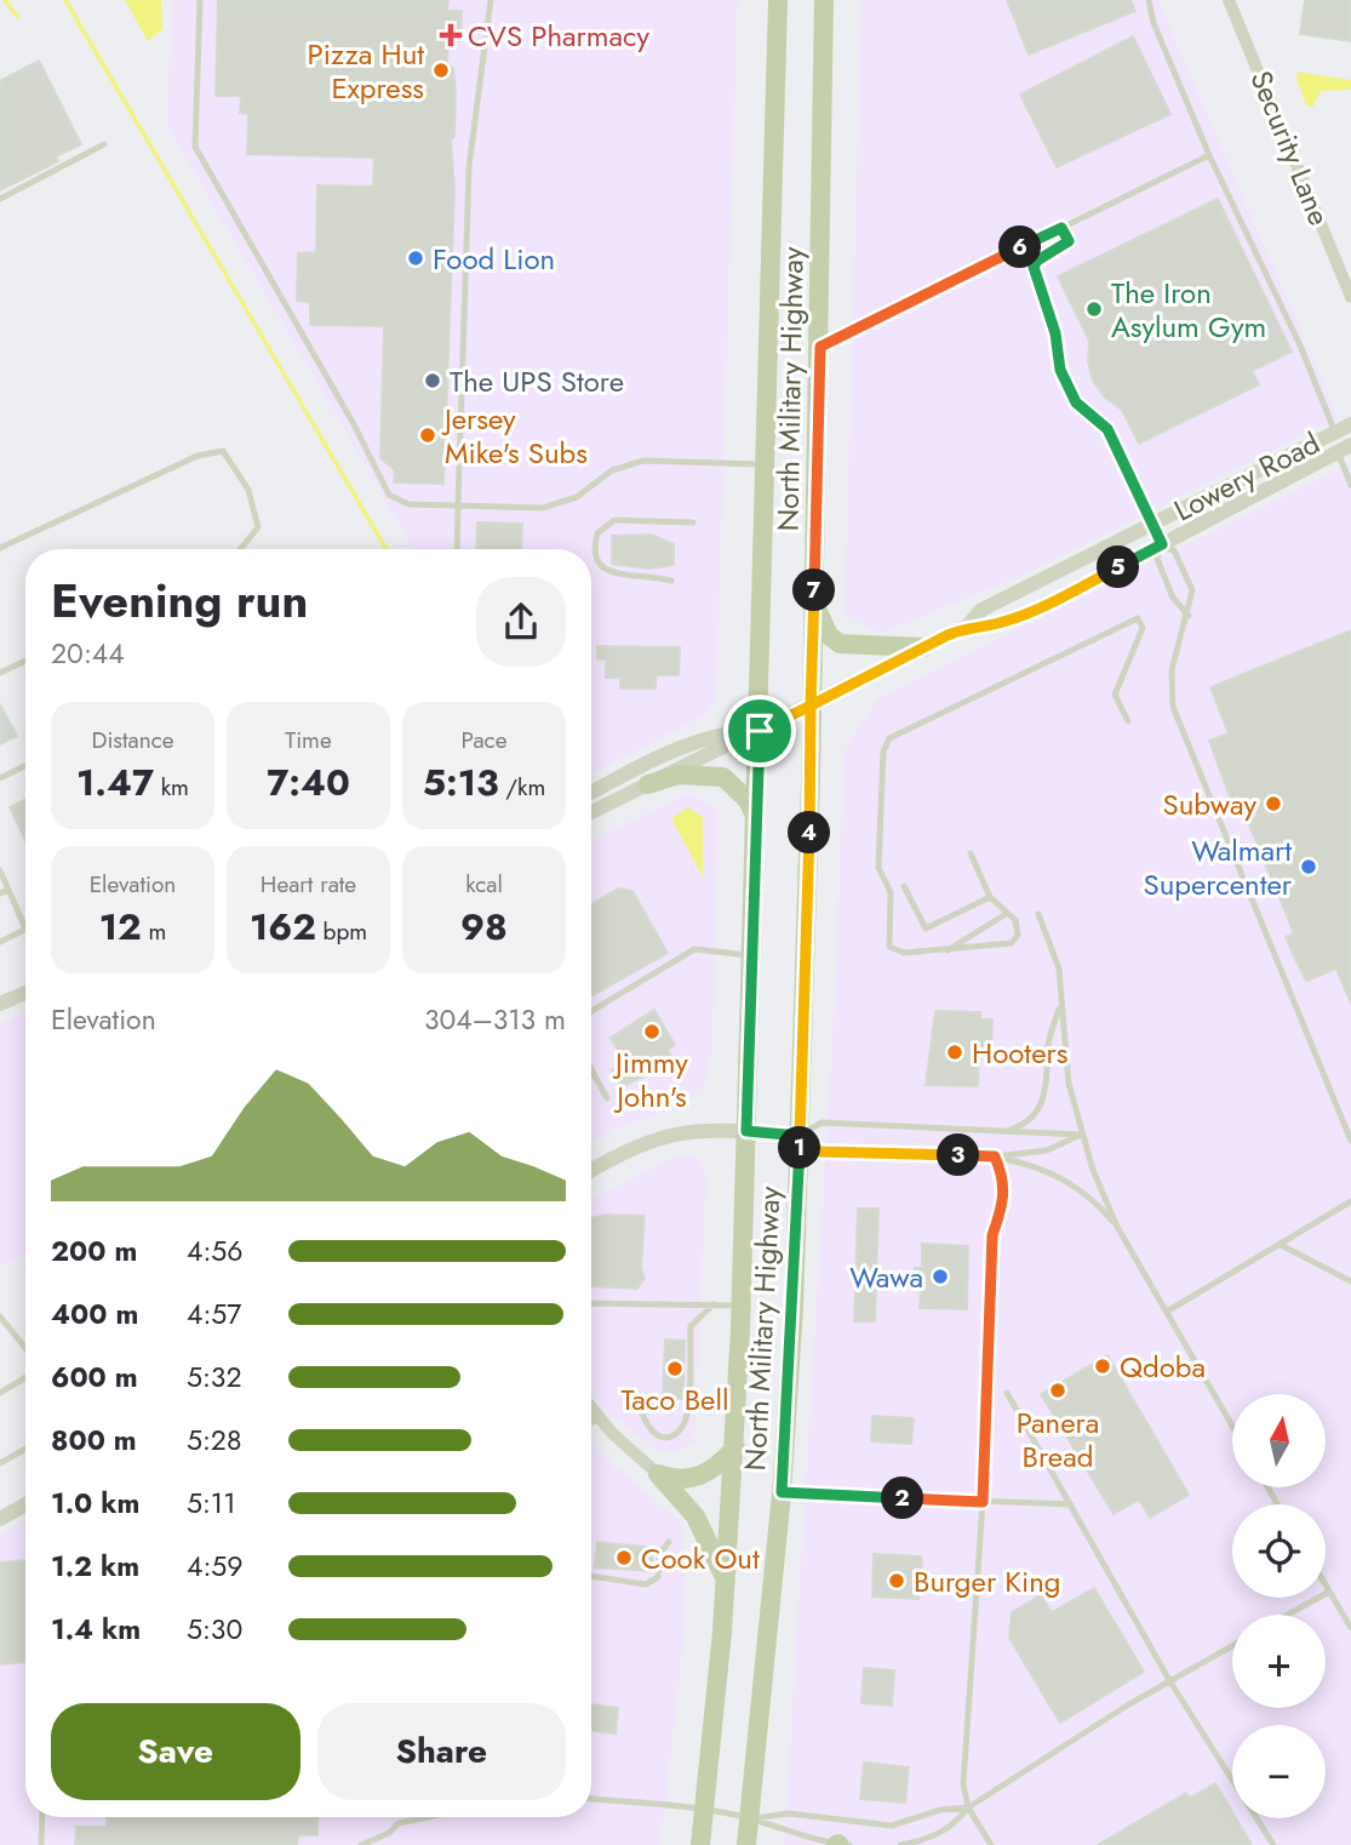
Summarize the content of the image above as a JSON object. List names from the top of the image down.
{
  "streets": {
    "main road": ["North Military Highway"],
    "street": ["Security Lane", "Lowery Road"]
  },
  "crossings": [
    ["North Military Highway", "Lowery Road"]
  ],
  "places": {
    "health": ["CVS Pharmacy"],
    "other": [
      "Pizza Hut Express",
      "Food Lion",
      "The Iron Asylum Gym",
      "The UPS Store",
      "Jersey Mike's Subs",
      "Subway",
      "Walmart Supercenter",
      "Jimmy John's",
      "Hooters",
      "Wawa",
      "Qdoba",
      "Taco Bell",
      "Panera Bread",
      "Cook Out",
      "Burger King"
    ]
  },
  "north": "top",
  "page": {
    "pins": [
      "6",
      "5",
      "7",
      "4",
      "1",
      "3",
      "2"
    ],
    "heading": ["Evening run", "20:44"],
    "stats": [
      ["Distance", "1.47 km"],
      ["Time", "7:40"],
      ["Pace", "5:13 /km"],
      ["Elevation", "12 m"],
      ["Heart rate", "162 bpm"],
      ["kcal", "98"]
    ],
    "chart": ["Elevation", "304–313 m"],
    "list": [
      {
        "name": "200 m",
        "note": "4:56"
      },
      {
        "name": "400 m",
        "note": "4:57"
      },
      {
        "name": "600 m",
        "note": "5:32"
      },
      {
        "name": "800 m",
        "note": "5:28"
      },
      {
        "name": "1.0 km",
        "note": "5:11"
      },
      {
        "name": "1.2 km",
        "note": "4:59"
      },
      {
        "name": "1.4 km",
        "note": "5:30"
      }
    ],
    "map_buttons": ["+", "−"],
    "buttons": ["Save", "Share"]
  }
}
